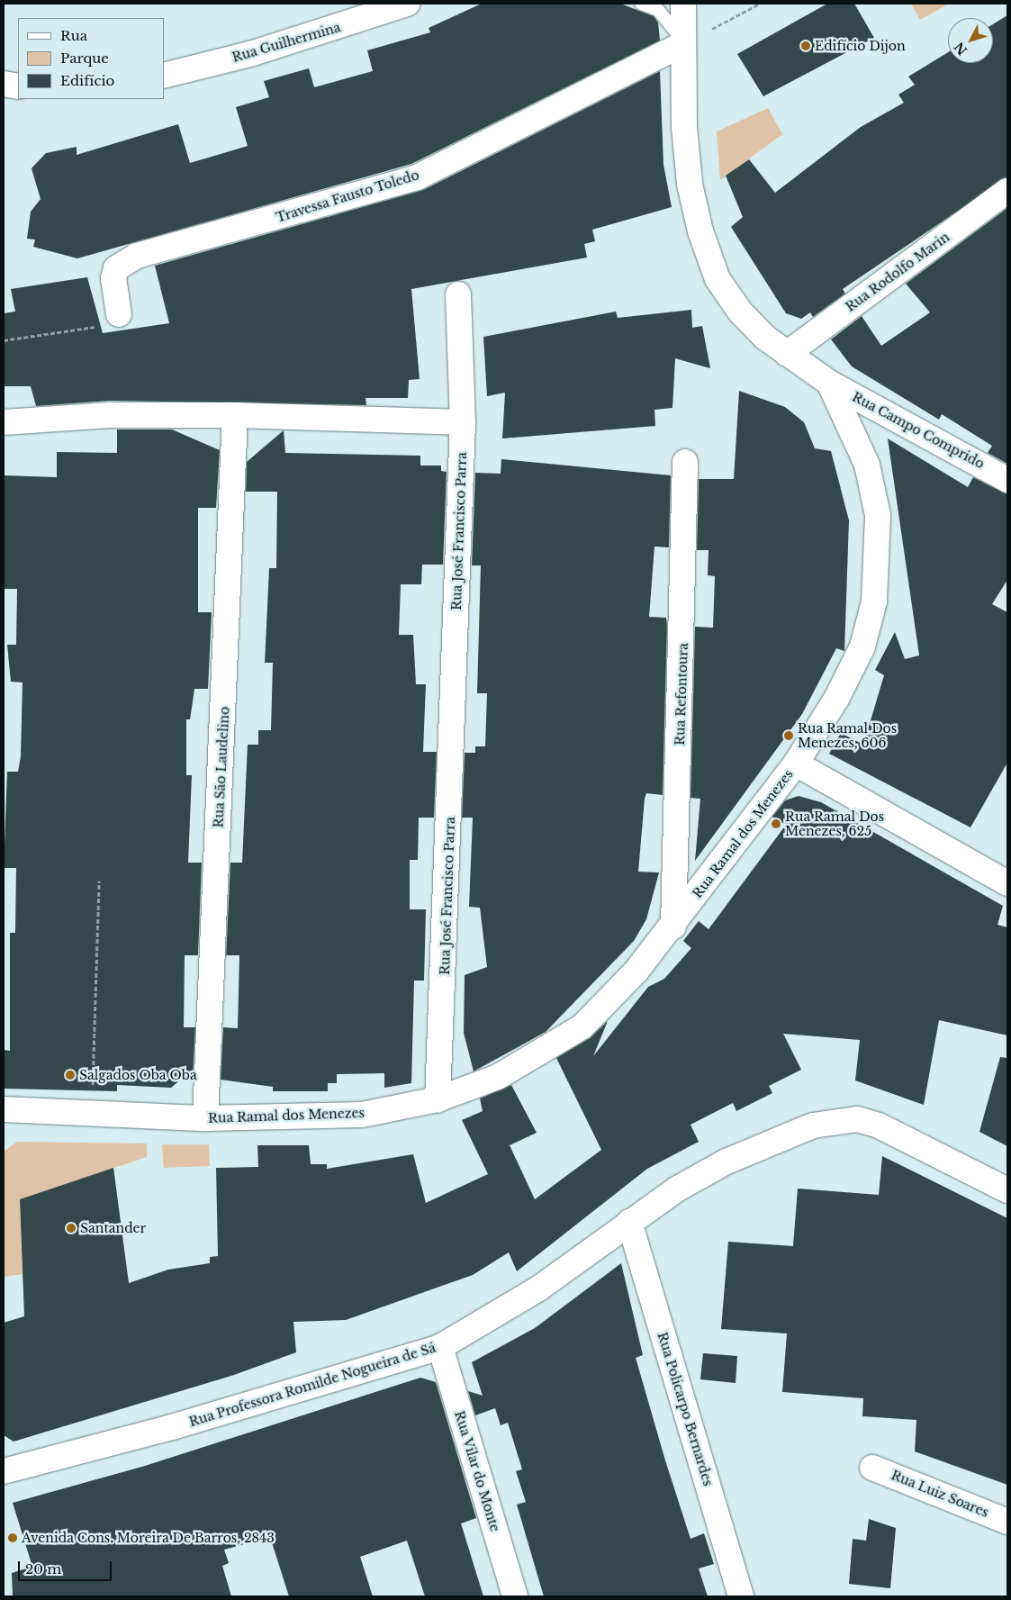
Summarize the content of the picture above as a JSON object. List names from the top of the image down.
{
  "streets": {
    "street": [
      "Rua Guilhermina",
      "Travessa Fausto Toledo",
      "Rua Rodolfo Marin",
      "Rua Campo Comprido",
      "Rua José Francisco Parra",
      "Rua Refontoura",
      "Rua São Laudelino",
      "Rua Ramal dos Menezes",
      "Rua Professora Romilde Nogueira de Sá",
      "Rua Policarpo Bernardes",
      "Rua Vilar do Monte",
      "Rua Luiz Soares"
    ]
  },
  "crossings": [
    ["Rua Campo Comprido", "Rua Ramal dos Menezes"],
    ["Rua José Francisco Parra", "Rua Ramal dos Menezes"],
    ["Rua Refontoura", "Rua Ramal dos Menezes"],
    ["Rua São Laudelino", "Rua Ramal dos Menezes"],
    ["Rua Professora Romilde Nogueira de Sá", "Rua Policarpo Bernardes"],
    ["Rua Professora Romilde Nogueira de Sá", "Rua Vilar do Monte"]
  ],
  "places": [
    "Edifício Dijon",
    "Rua Ramal Dos Menezes, 606",
    "Rua Ramal Dos Menezes, 625",
    "Salgados Oba Oba",
    "Santander",
    "Avenida Cons. Moreira De Barros, 2843"
  ],
  "legend": ["Rua", "Parque", "Edifício"],
  "scale_bar": "20 m",
  "north": "bottom left"
}
